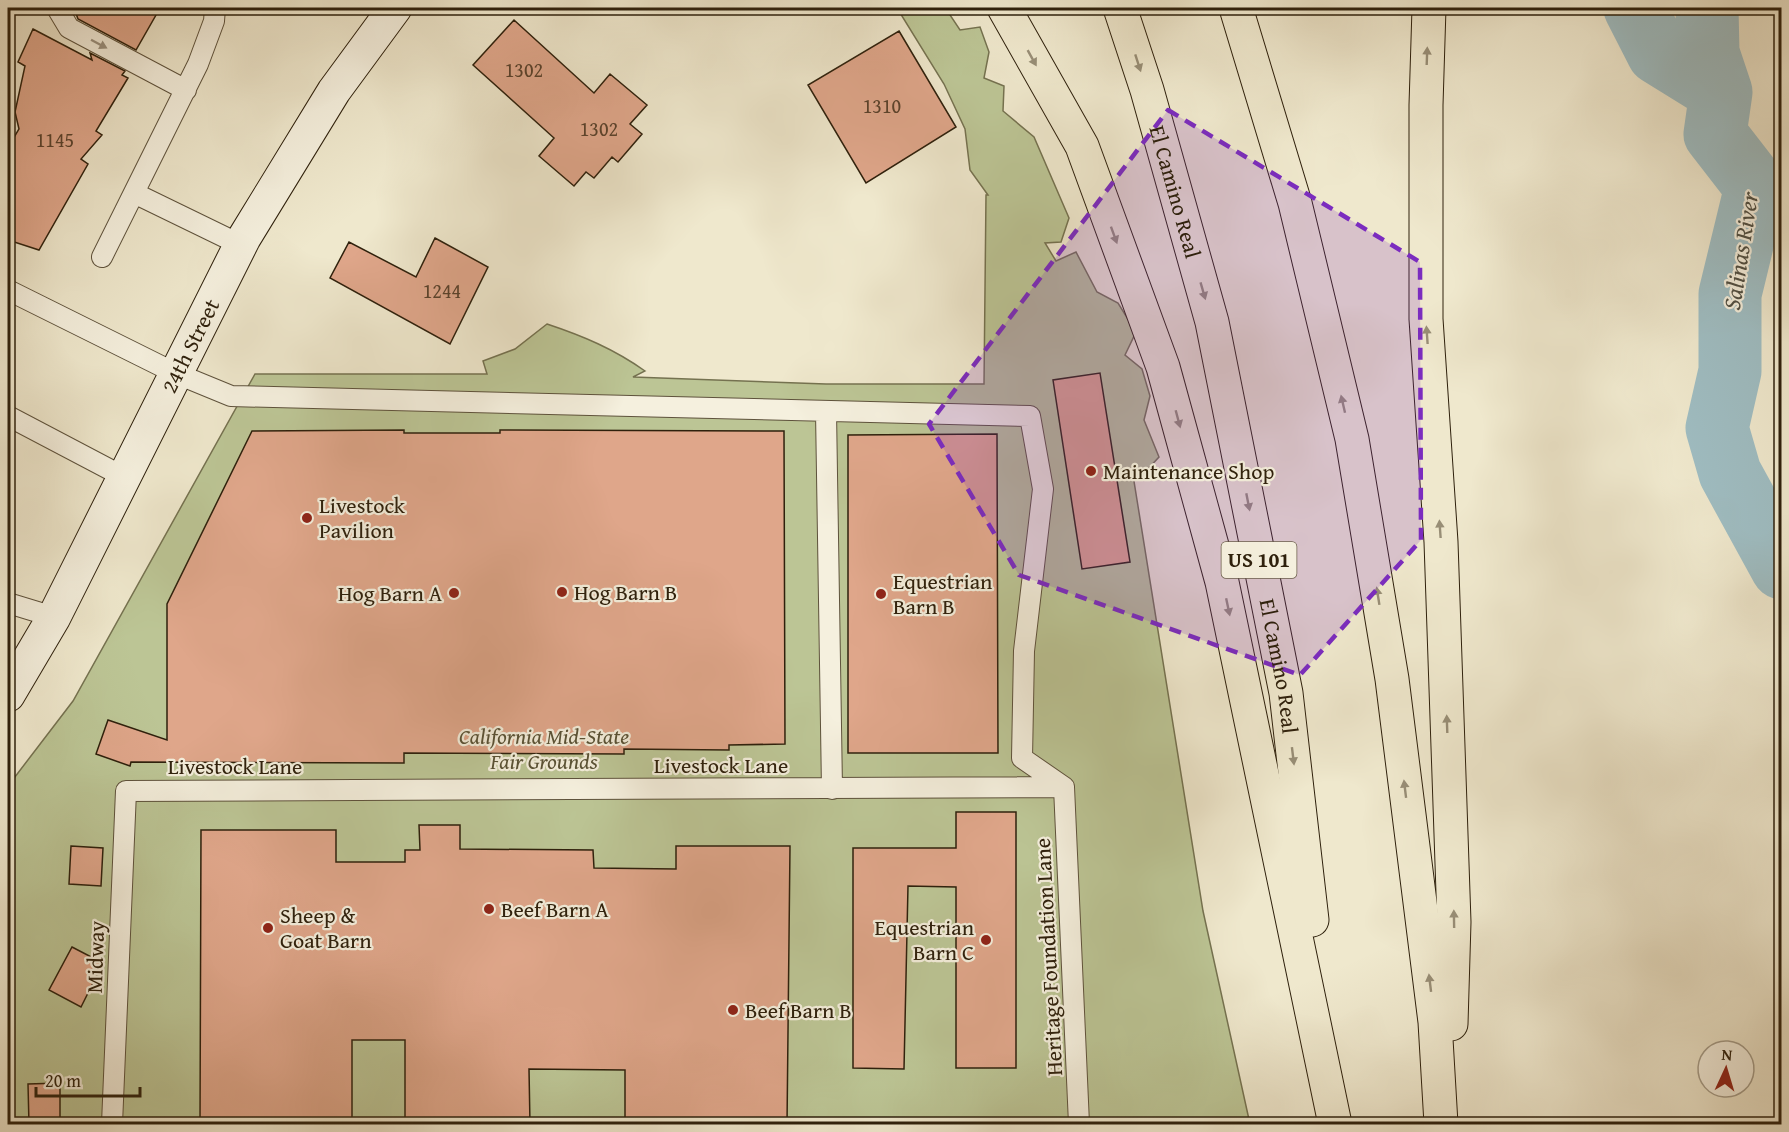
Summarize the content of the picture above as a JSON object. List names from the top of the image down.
{
  "streets": {
    "highway": ["El Camino Real", "US 101"],
    "main road": ["24th Street"],
    "lane": ["Livestock Lane", "Midway", "Heritage Foundation Lane"]
  },
  "crossings": [
    ["Livestock Lane", "Midway"],
    ["Livestock Lane", "Heritage Foundation Lane"]
  ],
  "water": ["Salinas River"],
  "parks": ["California Mid-State Fair Grounds"],
  "places": [
    "Maintenance Shop",
    "Livestock Pavilion",
    "Hog Barn B",
    "Hog Barn A",
    "Equestrian Barn B",
    "Beef Barn A",
    "Sheep & Goat Barn",
    "Equestrian Barn C",
    "Beef Barn B"
  ],
  "house_numbers": [
    "1302",
    "1310",
    "1302",
    "1145",
    "1244"
  ],
  "scale_bar": "20 m",
  "north": "top"
}
